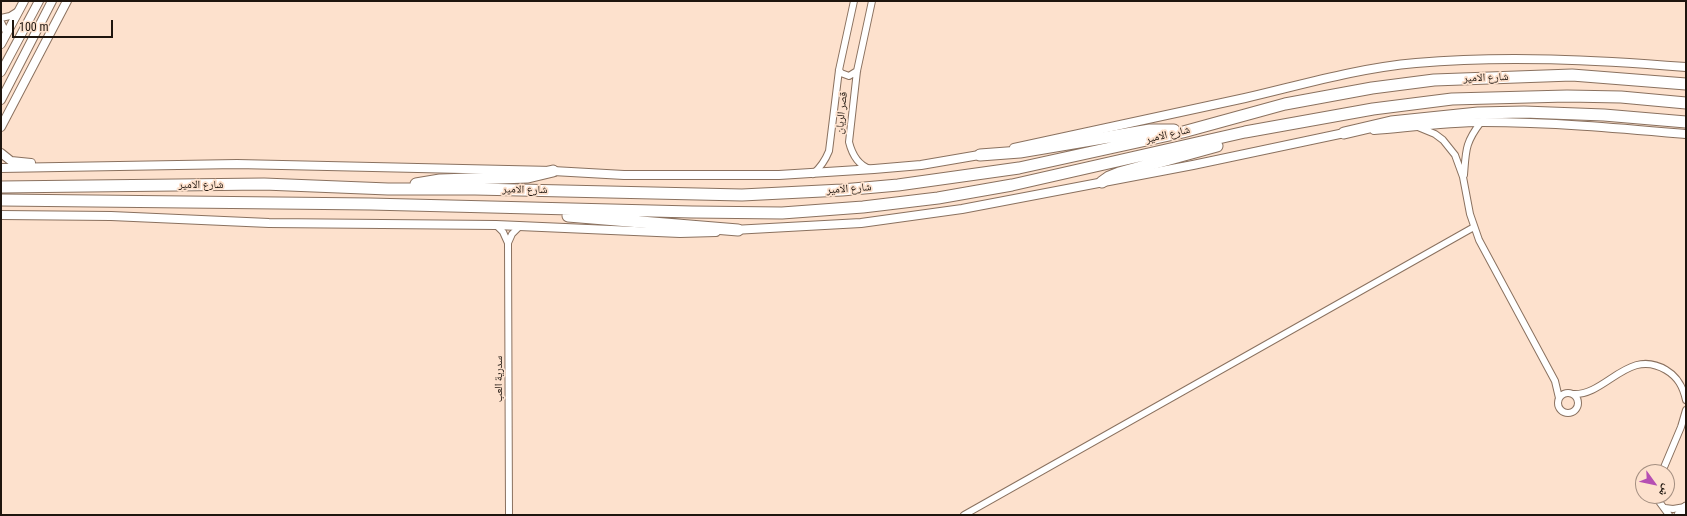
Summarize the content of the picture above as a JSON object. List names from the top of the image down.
{
  "streets": {
    "highway": ["شارع الامير"],
    "street": ["قصر الريان", "سدرية العب"]
  },
  "crossings": [
    ["شارع الامير", "قصر الريان"]
  ],
  "scale_bar": "100 m",
  "north": "bottom right"
}
